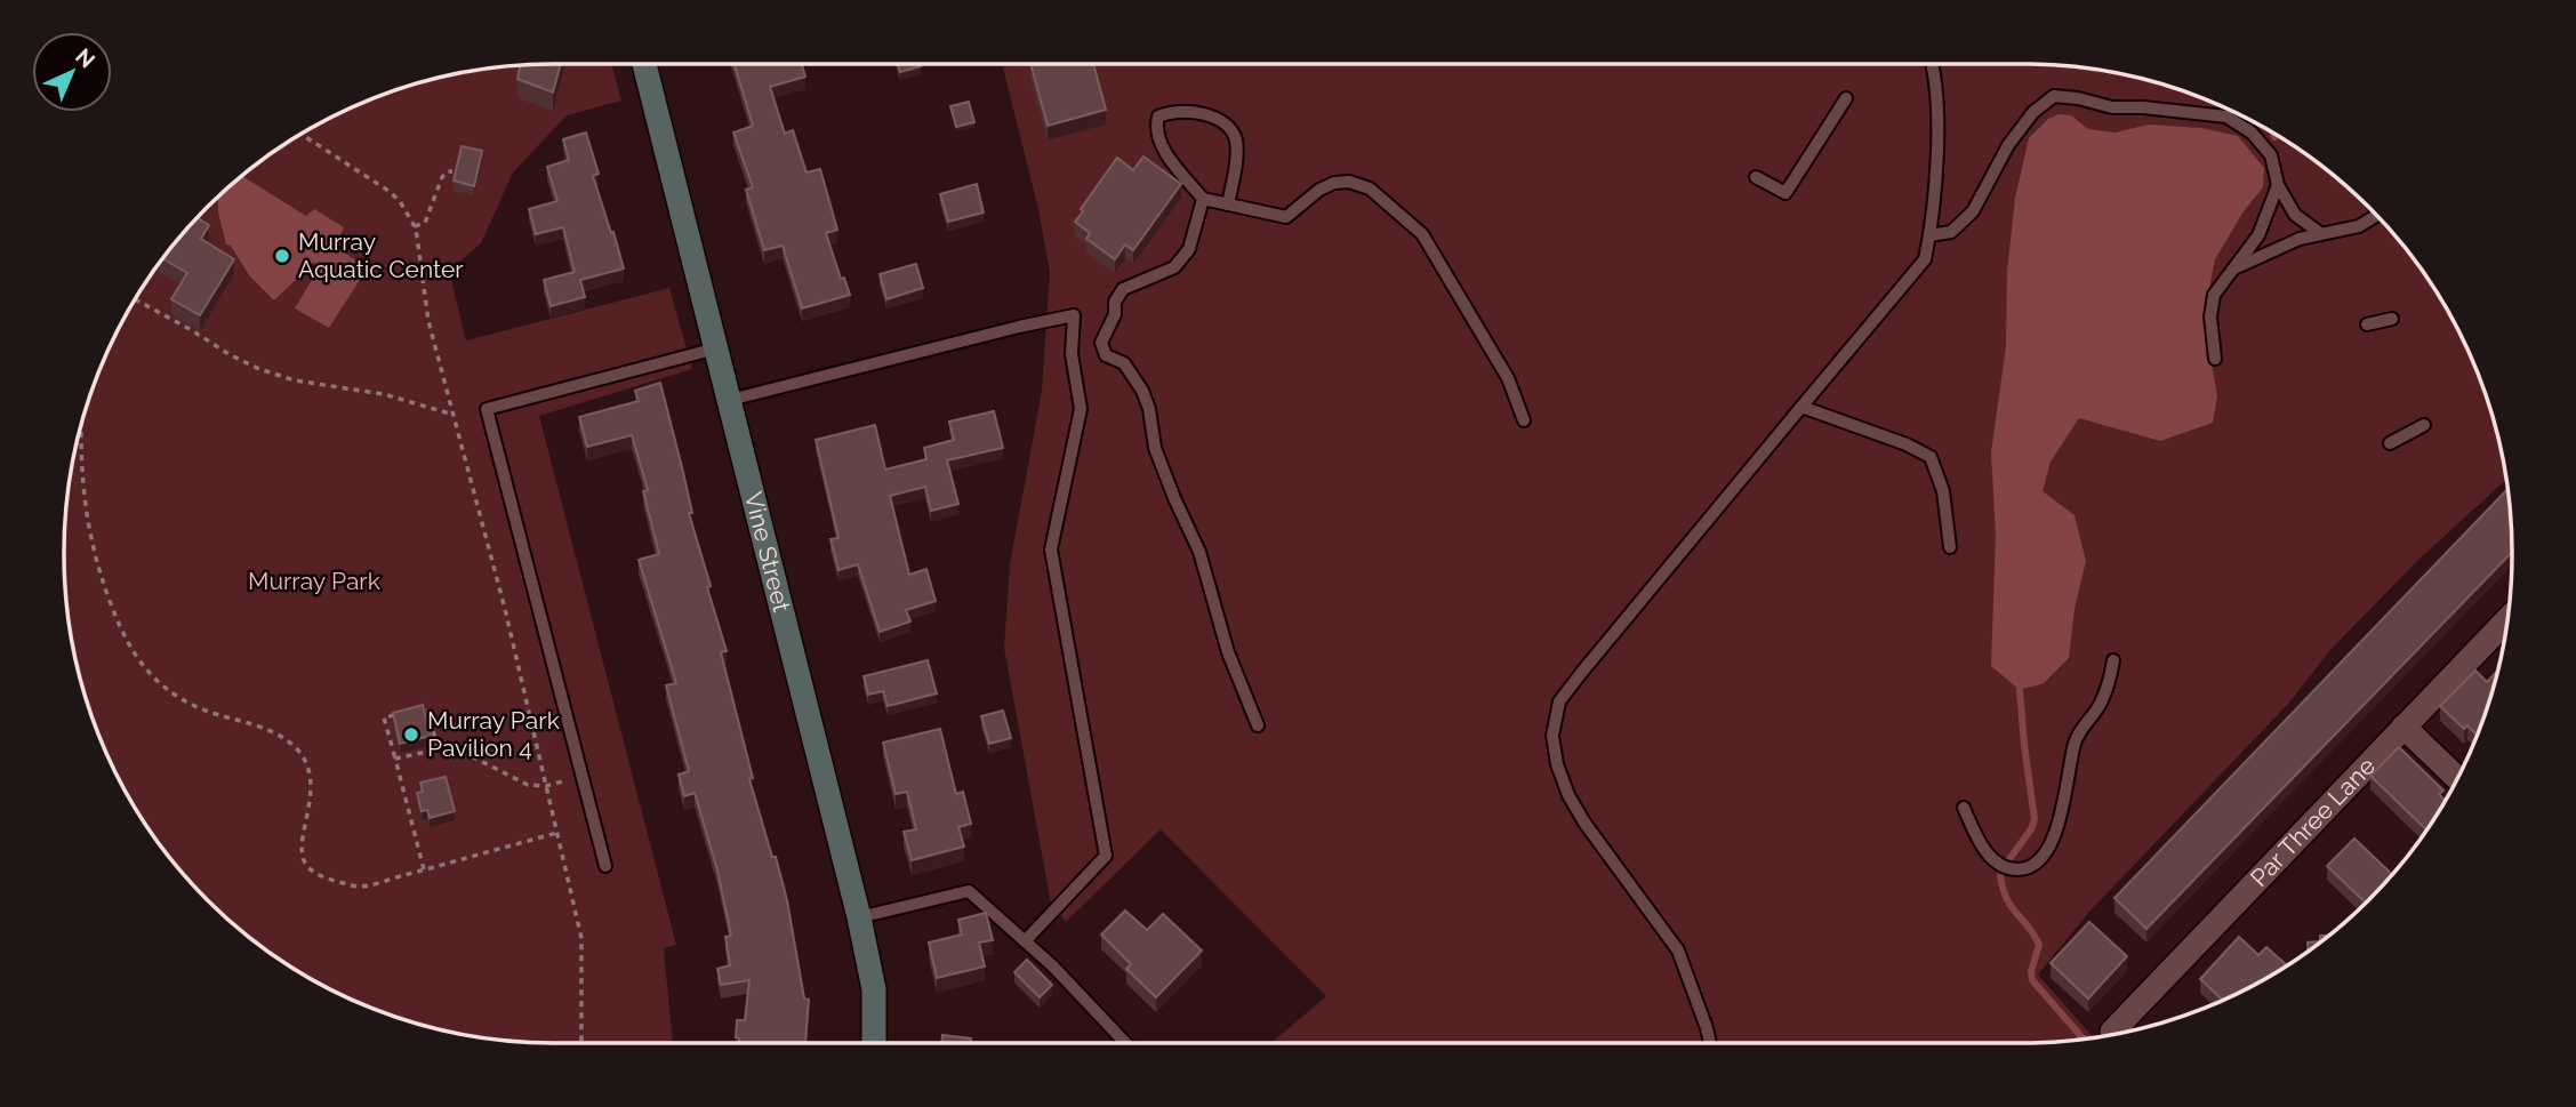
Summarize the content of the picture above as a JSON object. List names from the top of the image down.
{
  "streets": {
    "street": ["Vine Street", "Par Three Lane"]
  },
  "parks": ["Murray Park"],
  "places": ["Murray Aquatic Center", "Murray Park Pavilion 4"],
  "north": "top right"
}
